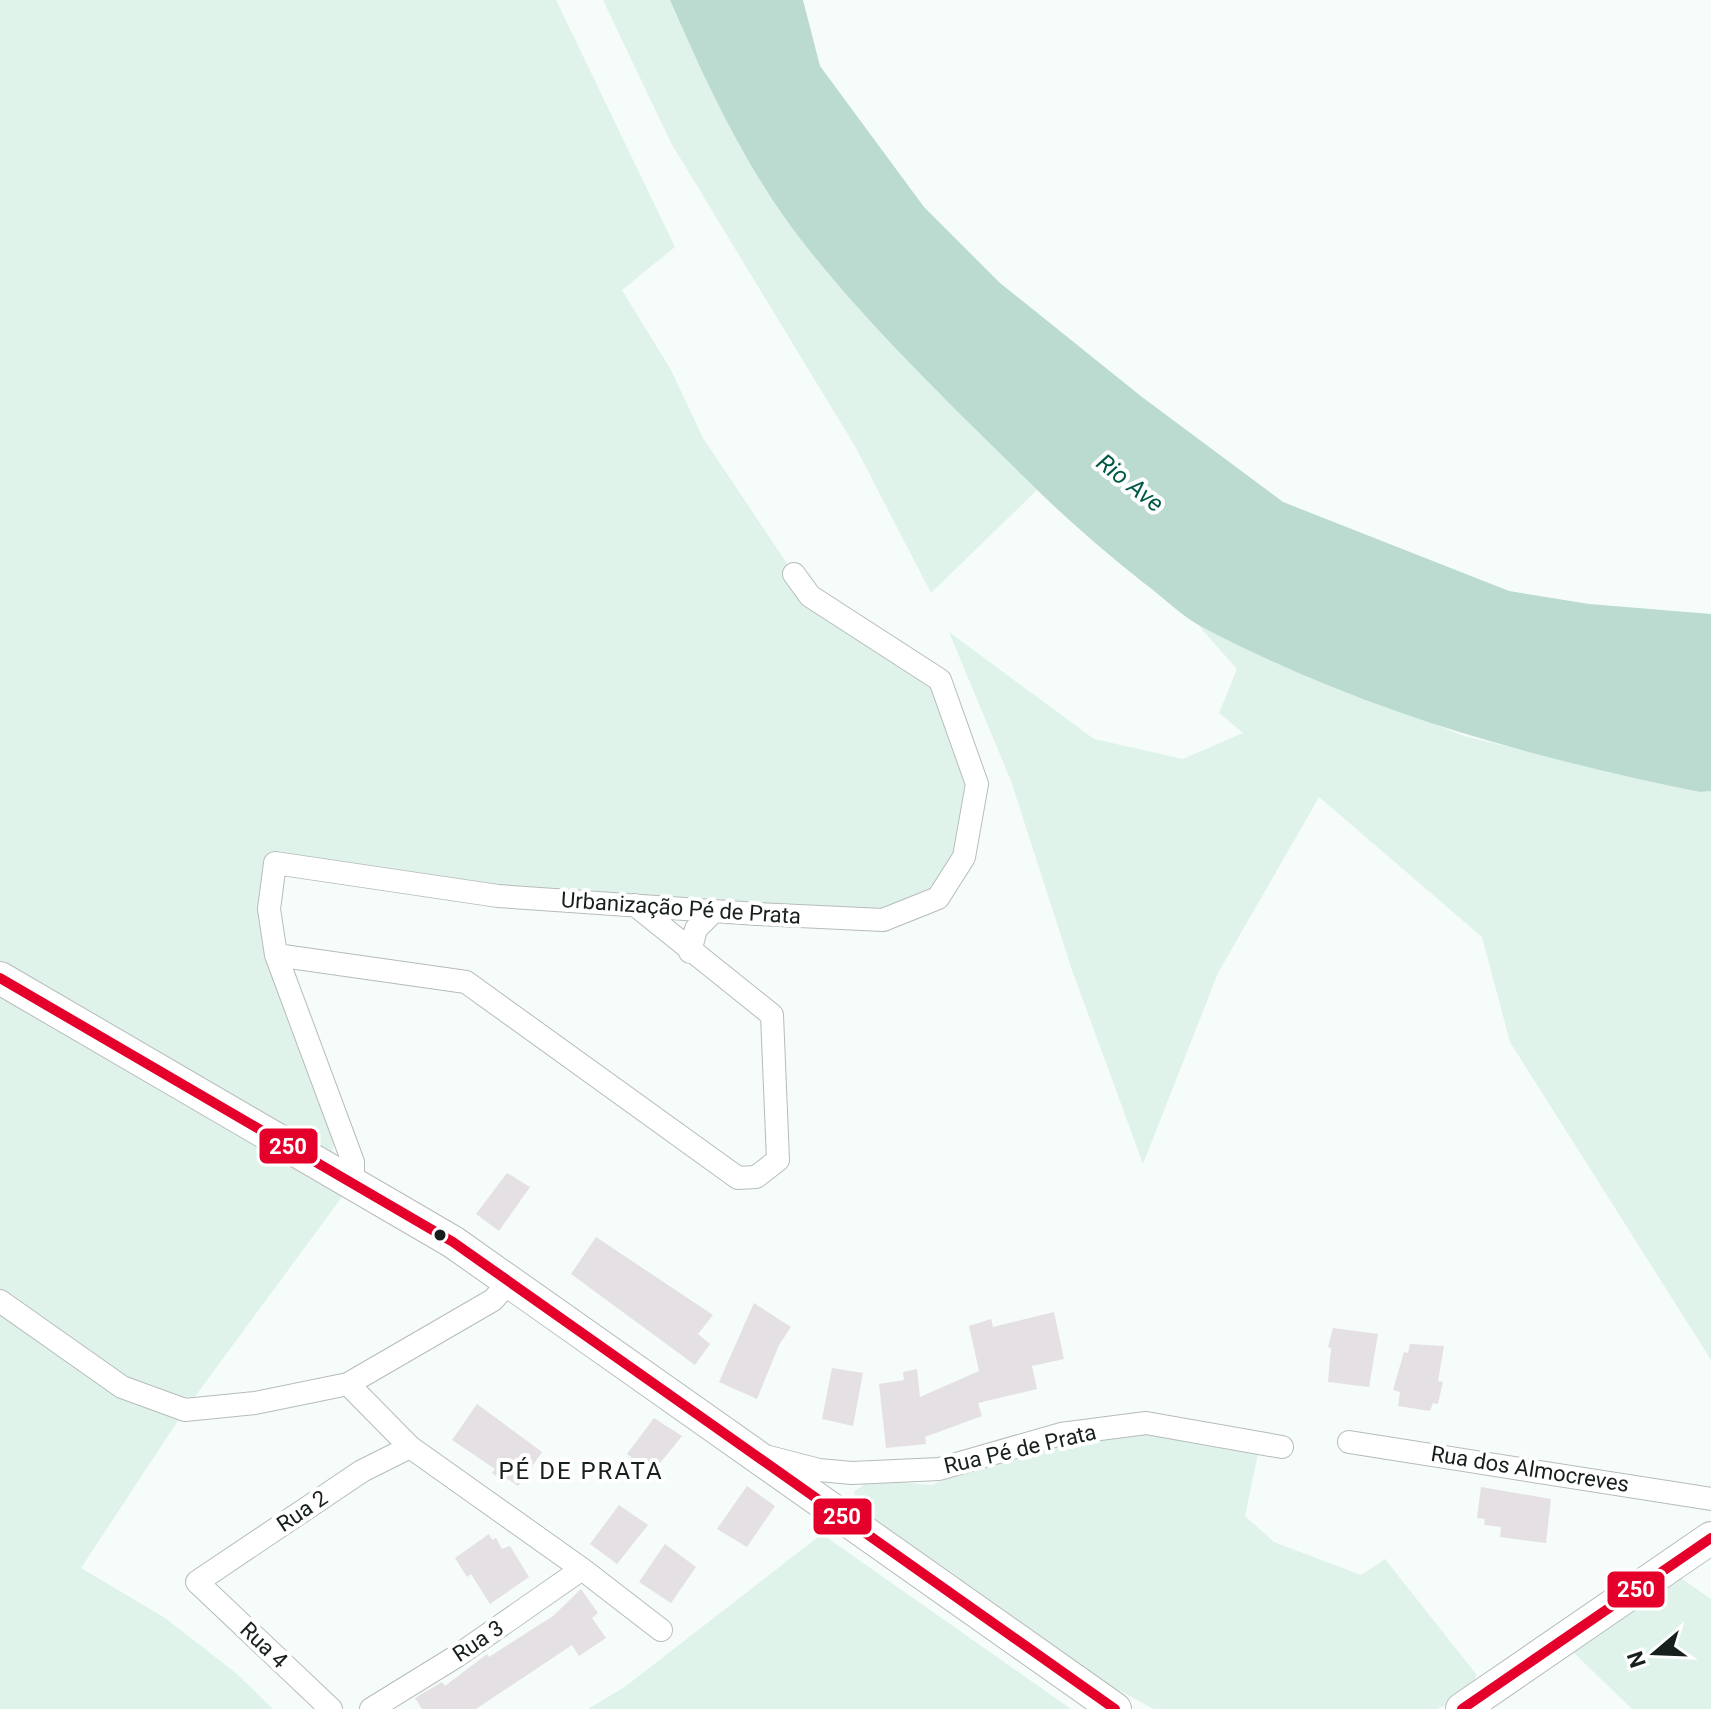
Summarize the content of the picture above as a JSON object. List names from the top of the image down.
{
  "streets": {
    "street": [
      "Urbanização Pé de Prata",
      "Rua Pé de Prata",
      "Rua dos Almocreves",
      "Rua 2",
      "Rua 3",
      "Rua 4"
    ]
  },
  "crossings": [
    ["Urbanização Pé de Prata", "Rua Pé de Prata"],
    ["Rua 2", "Rua 4"]
  ],
  "districts": ["PÉ DE PRATA"],
  "water": ["Rio Ave"],
  "lines": ["transit line 250"],
  "north": "left"
}
